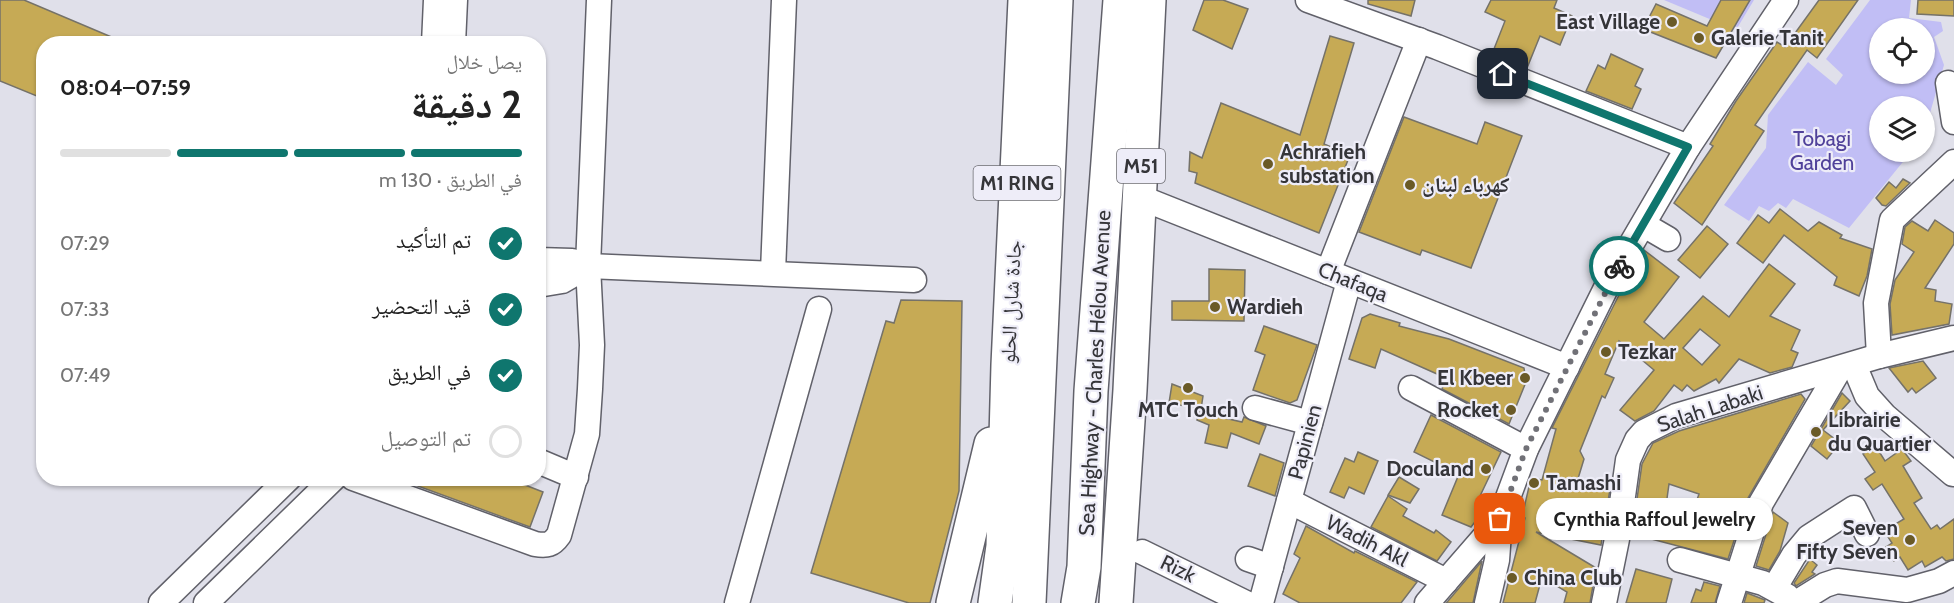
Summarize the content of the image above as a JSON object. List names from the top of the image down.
{
  "streets": {
    "highway": [
      "M51",
      "M1 RING",
      "جادة شارل الحلو",
      "Sea Highway - Charles Hélou Avenue"
    ],
    "street": [
      "Chafaqa",
      "Salah Labaki",
      "Papinien",
      "Wadih Akl",
      "Rizk"
    ]
  },
  "crossings": [
    ["Chafaqa", "Sea Highway - Charles Hélou Avenue"],
    ["Chafaqa", "Papinien"],
    ["Papinien", "Wadih Akl"]
  ],
  "parks": ["Tobagi Garden"],
  "places": [
    "East Village",
    "Galerie Tanit",
    "Achrafieh substation",
    "كهرباء لبنان",
    "Wardieh",
    "Tezkar",
    "El Kbeer",
    "MTC Touch",
    "Rocket",
    "Librairie du Quartier",
    "Doculand",
    "Tamashi",
    "Cynthia Raffoul Jewelry",
    "Seven Fifty Seven",
    "China Club"
  ],
  "page": {
    "heading": ["2 دقيقة", "يصل خلال", "07:59–08:04"],
    "bar": "في الطريق · 130 m",
    "list": [
      ["تم التأكيد", "07:29"],
      ["قيد التحضير", "07:33"],
      ["في الطريق", "07:49"],
      "تم التوصيل"
    ],
    "bubble": "Cynthia Raffoul Jewelry"
  }
}
